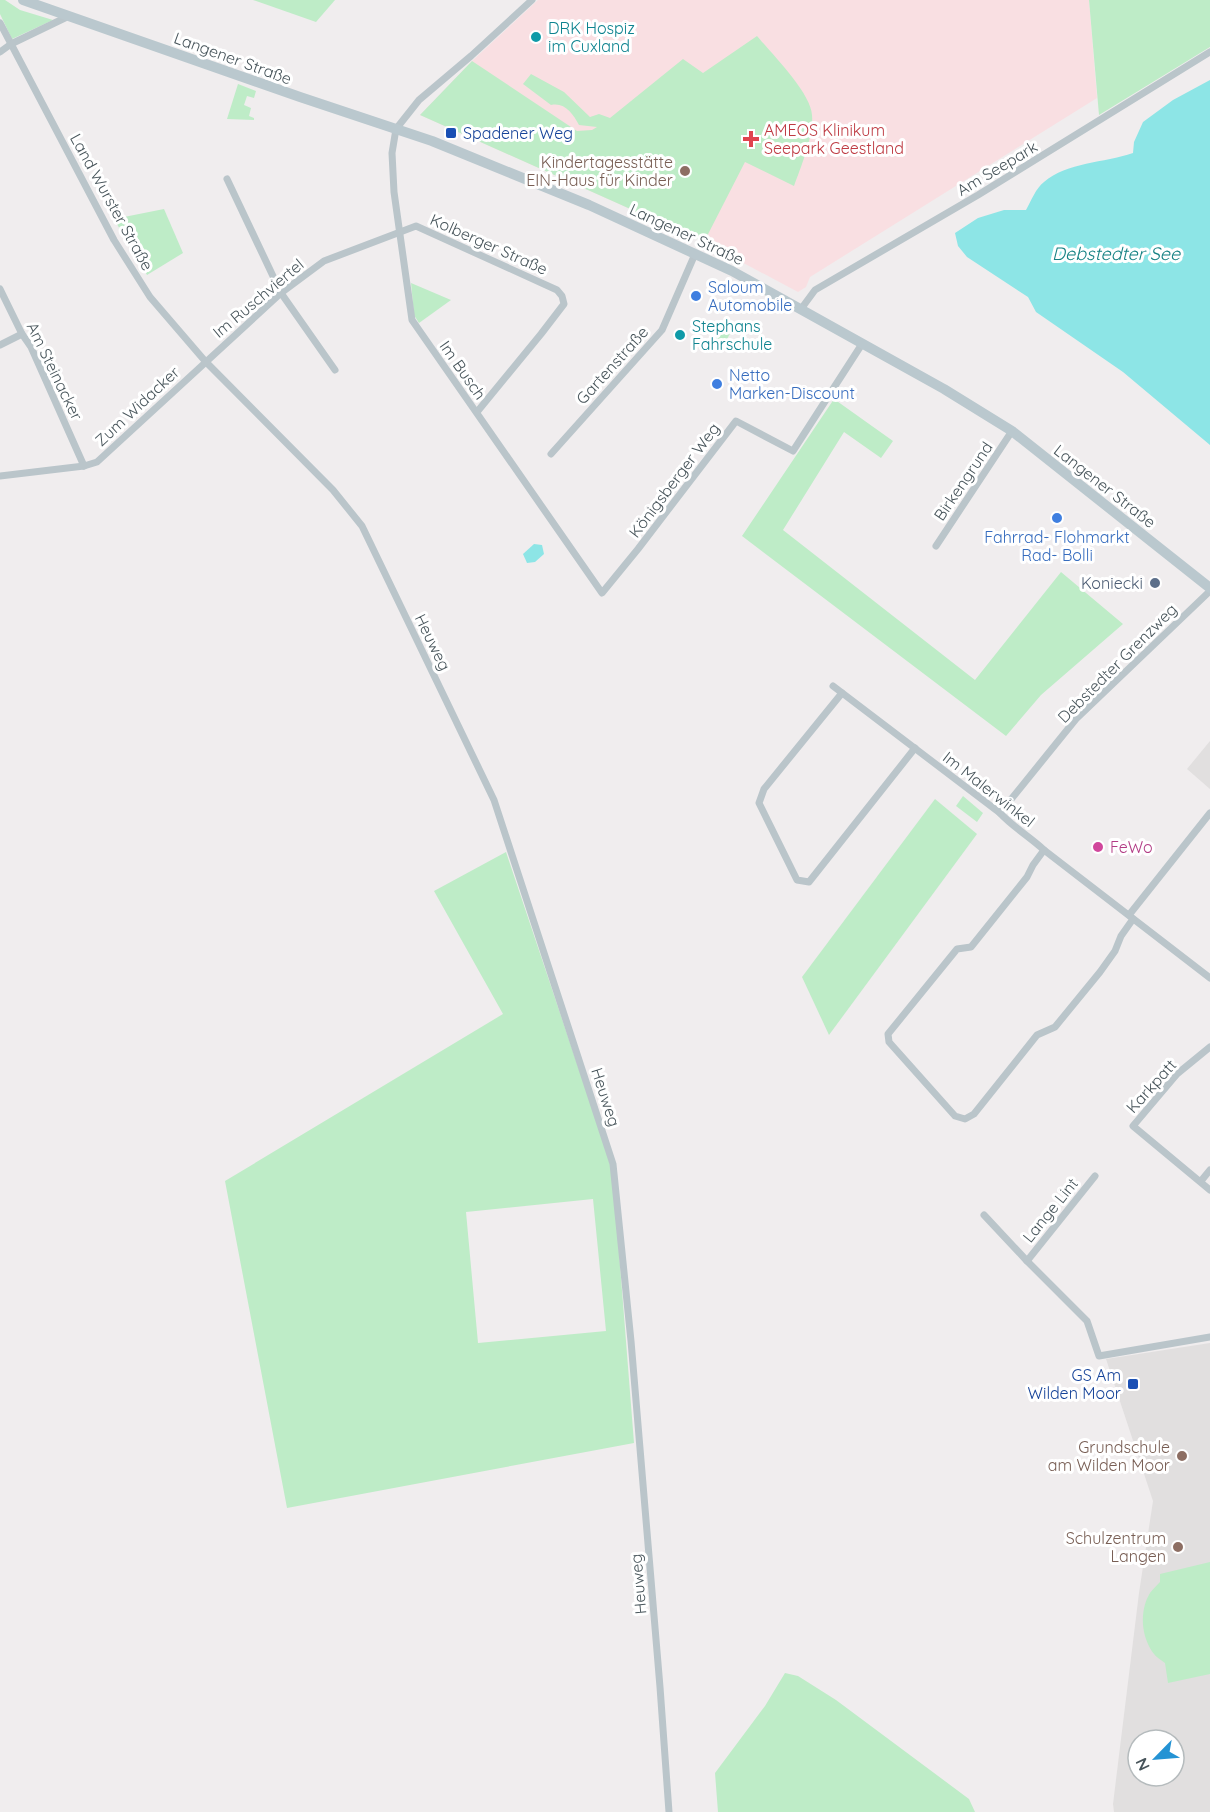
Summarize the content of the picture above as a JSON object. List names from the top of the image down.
{
  "streets": {
    "main road": ["Langener Straße"],
    "street": [
      "Am Seepark",
      "Land Wurster Straße",
      "Kolberger Straße",
      "Im Ruschviertel",
      "Gartenstraße",
      "Im Busch",
      "Am Steinacker",
      "Zum Widacker",
      "Königsberger Weg",
      "Birkengrund",
      "Heuweg",
      "Debstedter Grenzweg",
      "Im Malerwinkel",
      "Karkpatt",
      "Lange Lint"
    ]
  },
  "crossings": [
    ["Langener Straße", "Am Seepark"],
    ["Langener Straße", "Gartenstraße"],
    ["Langener Straße", "Im Busch"],
    ["Langener Straße", "Königsberger Weg"],
    ["Langener Straße", "Birkengrund"],
    ["Langener Straße", "Debstedter Grenzweg"],
    ["Land Wurster Straße", "Im Ruschviertel"],
    ["Land Wurster Straße", "Zum Widacker"],
    ["Land Wurster Straße", "Heuweg"],
    ["Kolberger Straße", "Im Ruschviertel"],
    ["Kolberger Straße", "Im Busch"],
    ["Im Ruschviertel", "Im Busch"],
    ["Im Ruschviertel", "Zum Widacker"],
    ["Im Busch", "Königsberger Weg"],
    ["Am Steinacker", "Zum Widacker"],
    ["Debstedter Grenzweg", "Im Malerwinkel"]
  ],
  "water": ["Debstedter See"],
  "places": {
    "other": [
      "DRK Hospiz im Cuxland",
      "Kindertagesstätte EIN-Haus für Kinder",
      "Saloum Automobile",
      "Stephans Fahrschule",
      "Netto Marken-Discount",
      "Fahrrad- Flohmarkt Rad- Bolli",
      "Koniecki",
      "FeWo",
      "Grundschule am Wilden Moor",
      "Schulzentrum Langen"
    ],
    "transit": ["Spadener Weg", "GS Am Wilden Moor"],
    "health": ["AMEOS Klinikum Seepark Geestland"]
  },
  "north": "bottom left"
}
